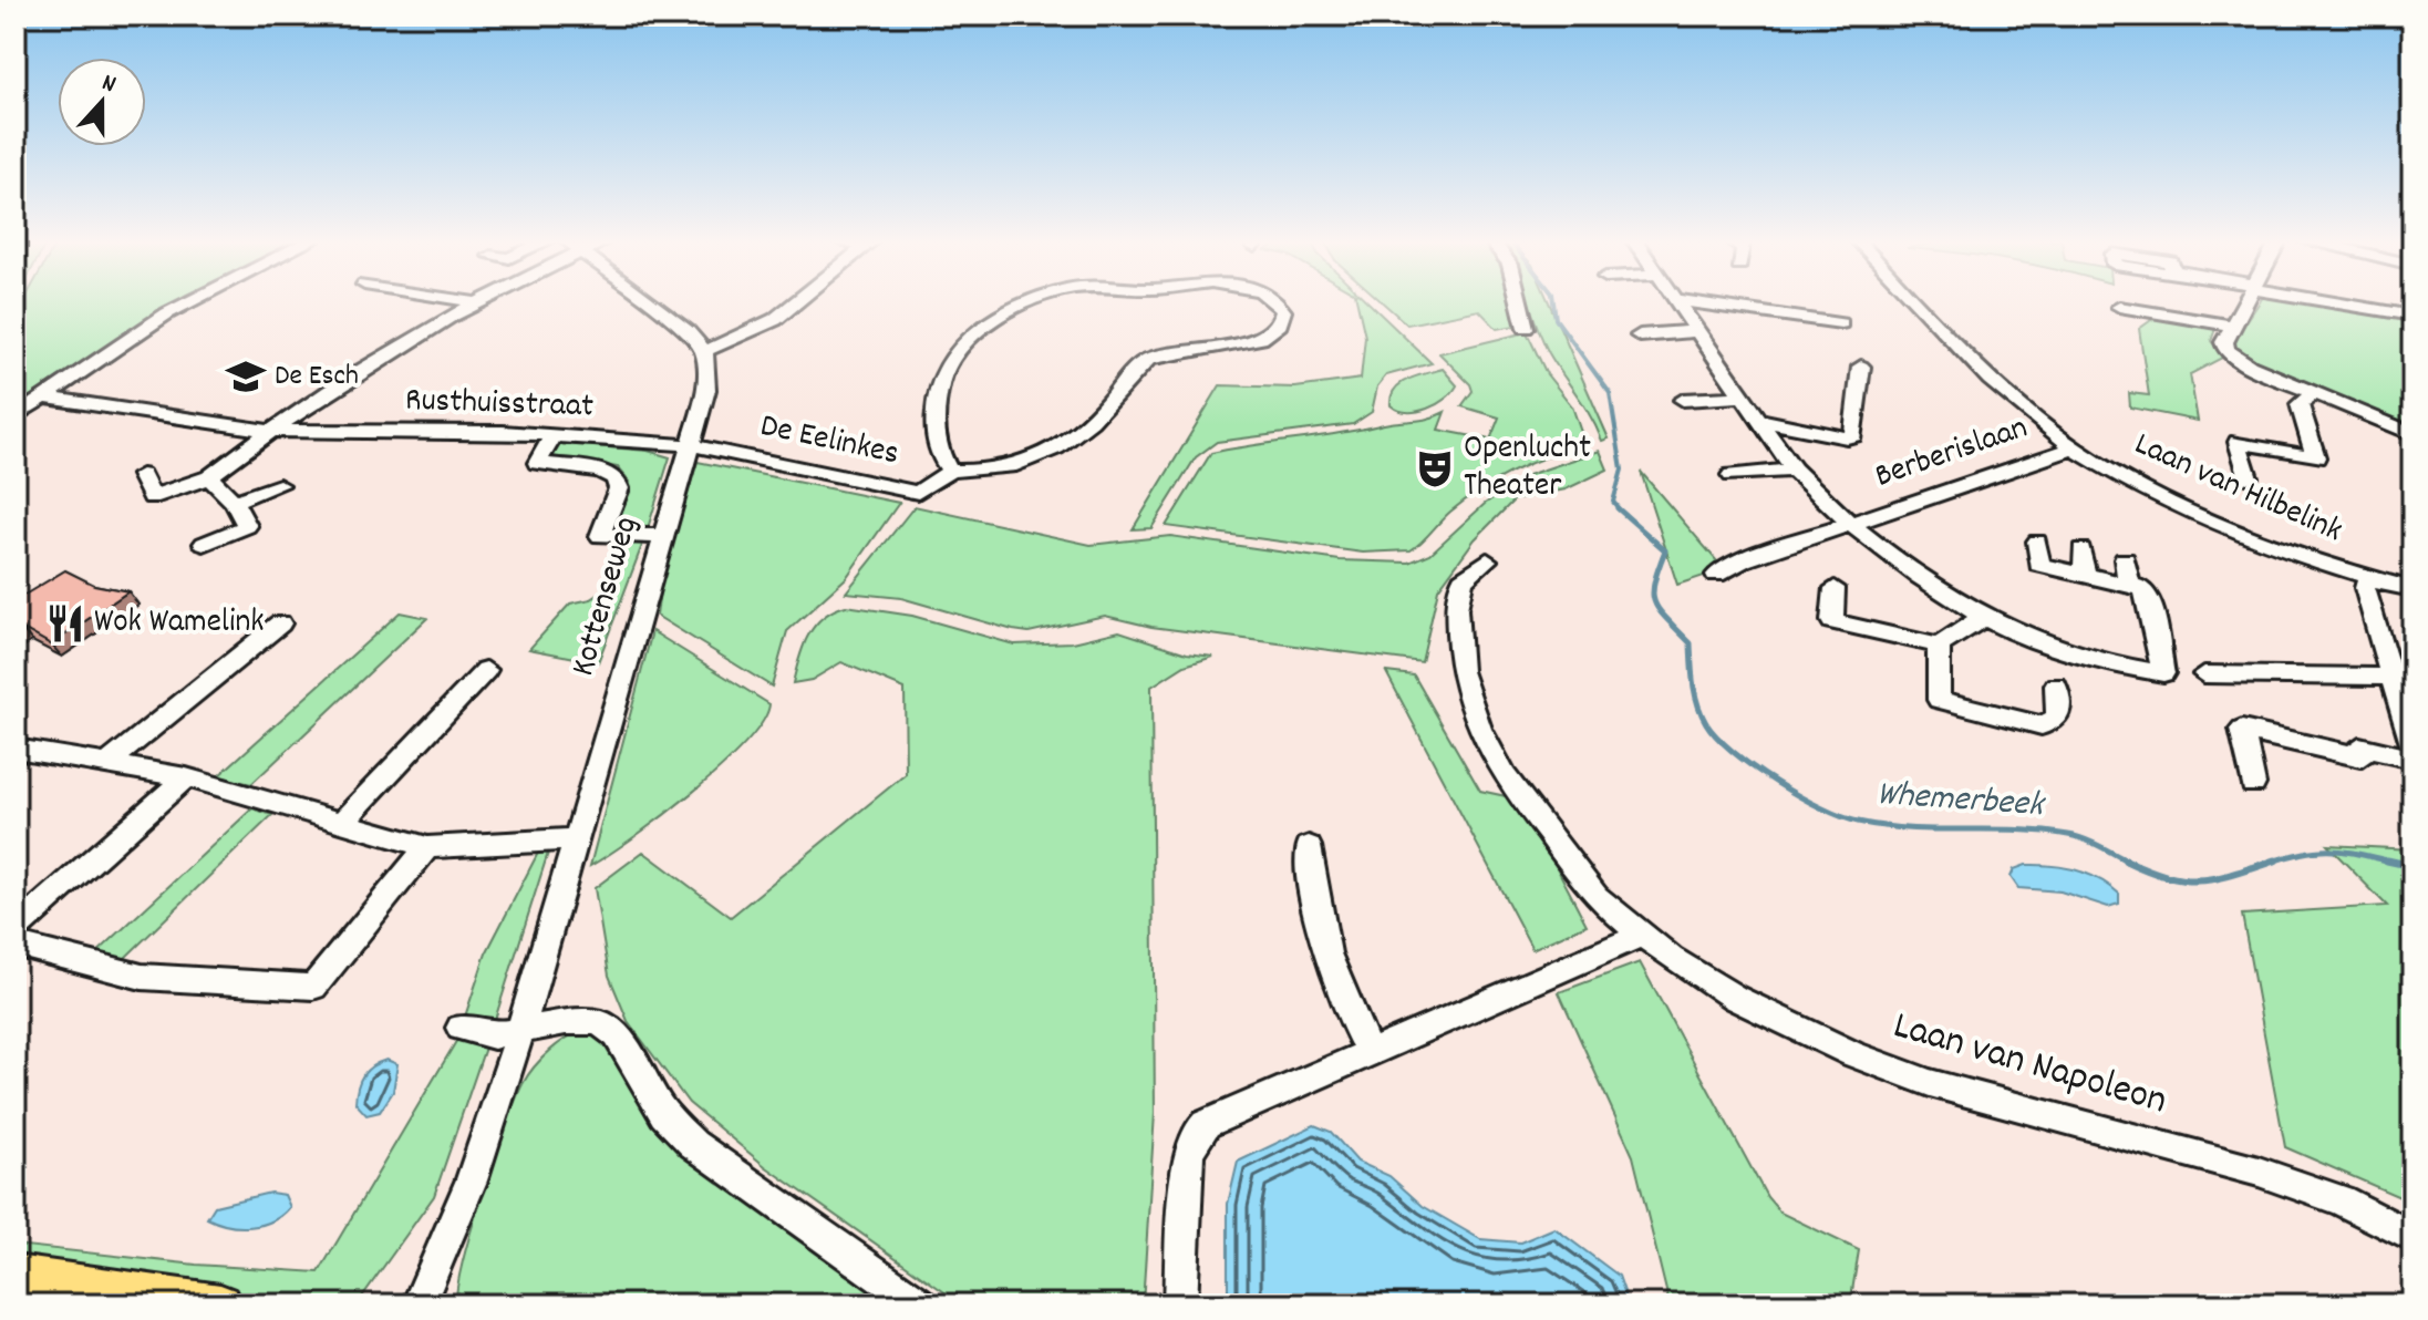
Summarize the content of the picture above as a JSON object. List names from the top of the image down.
{
  "streets": {
    "street": [
      "Rusthuisstraat",
      "De Eelinkes",
      "Berberislaan",
      "Laan van Hilbelink",
      "Kottenseweg",
      "Laan van Napoleon"
    ]
  },
  "crossings": [
    ["Rusthuisstraat", "De Eelinkes"],
    ["Rusthuisstraat", "Kottenseweg"],
    ["De Eelinkes", "Kottenseweg"],
    ["Berberislaan", "Laan van Hilbelink"]
  ],
  "water": ["Whemerbeek"],
  "places": {
    "school or university": ["De Esch"],
    "theatre": ["Openlucht Theater"],
    "restaurant": ["Wok Wamelink"]
  },
  "north": "top"
}
